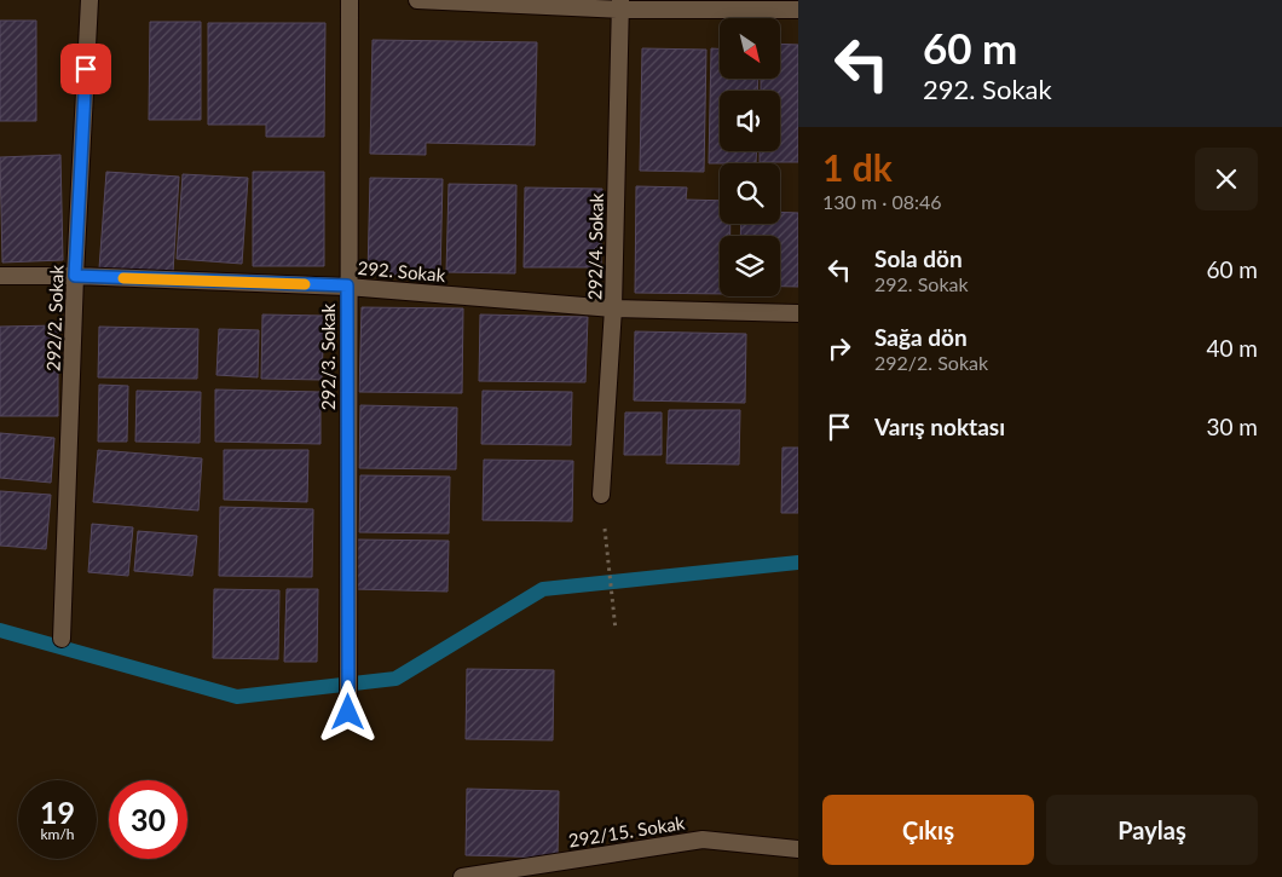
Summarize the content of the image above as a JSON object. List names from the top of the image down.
{
  "streets": {
    "street": [
      "292/4. Sokak",
      "292. Sokak",
      "292/2. Sokak",
      "292/3. Sokak",
      "292/15. Sokak"
    ]
  },
  "crossings": [
    ["292/4. Sokak", "292. Sokak"],
    ["292. Sokak", "292/2. Sokak"],
    ["292. Sokak", "292/3. Sokak"]
  ],
  "north": "bottom right",
  "page": {
    "turn": ["60 m", "292. Sokak"],
    "heading": ["1 dk", "130 m · 08:46"],
    "list": [
      {
        "name": "Sola dön",
        "note": "292. Sokak",
        "value": "60 m"
      },
      {
        "name": "Sağa dön",
        "note": "292/2. Sokak",
        "value": "40 m"
      },
      {
        "name": "Varış noktası",
        "value": "30 m"
      }
    ],
    "speed": "19 km/h",
    "limit": "30",
    "buttons": ["Çıkış", "Paylaş"]
  }
}
